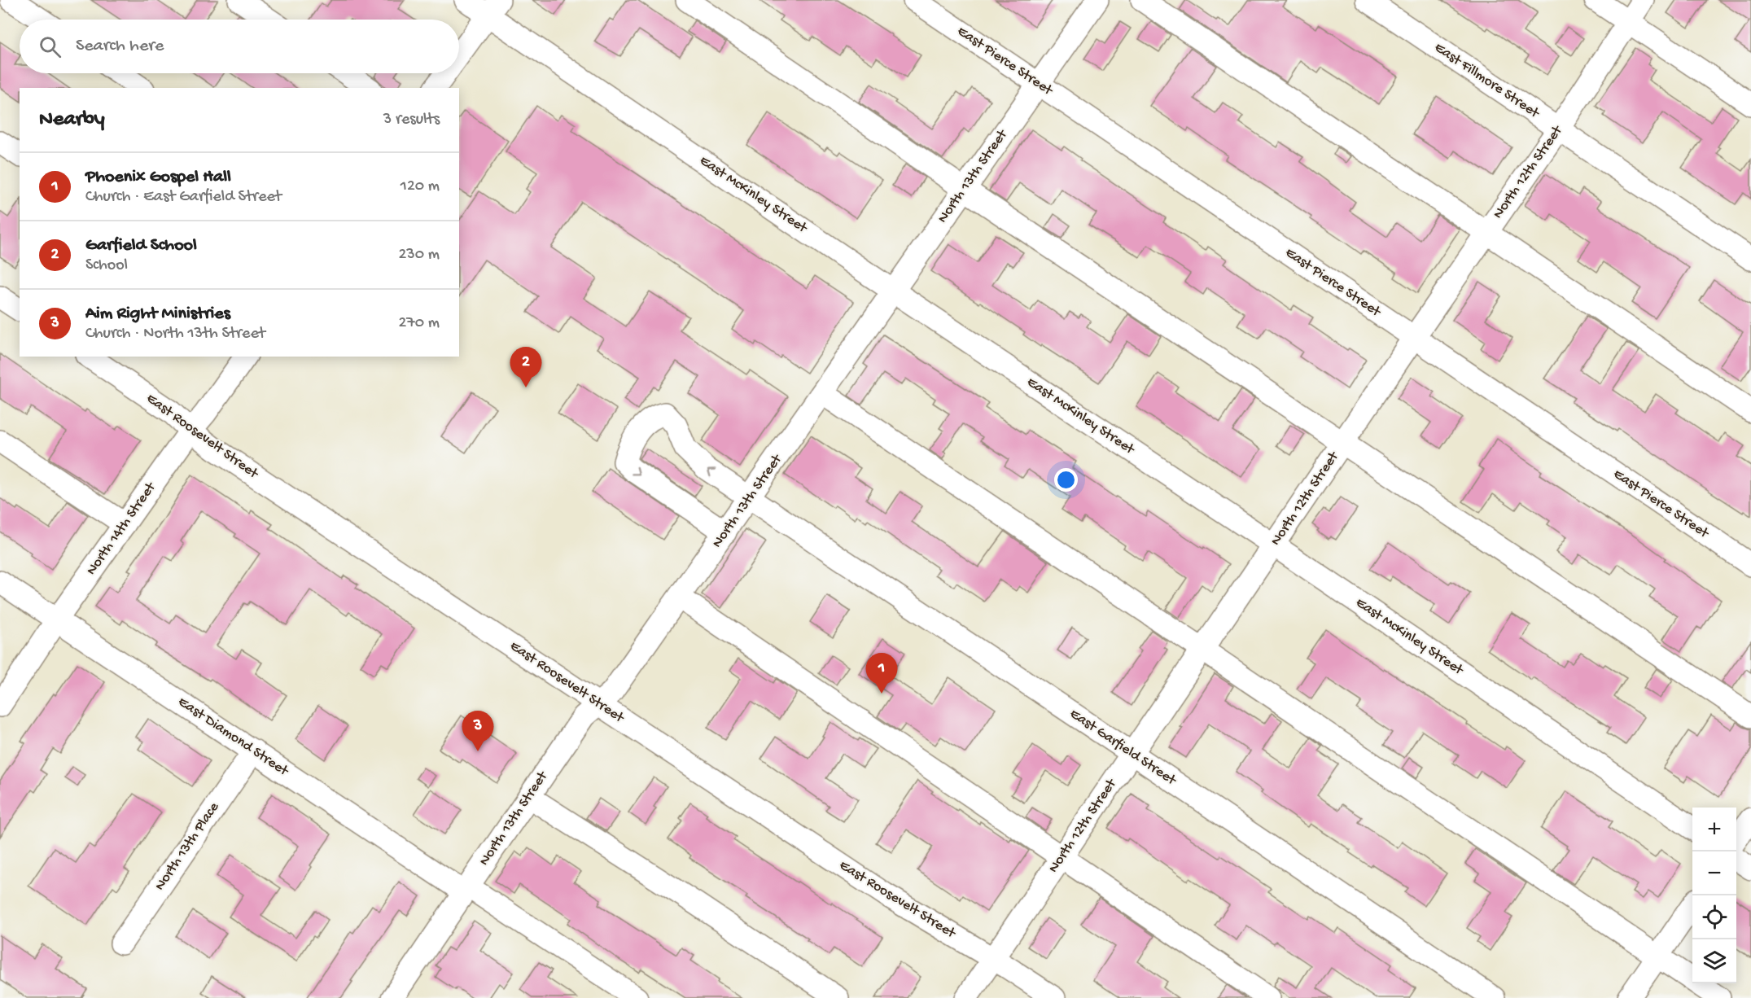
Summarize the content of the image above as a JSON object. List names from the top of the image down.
{
  "streets": {
    "street": [
      "East Pierce Street",
      "East Fillmore Street",
      "North 12th Street",
      "North 13th Street",
      "East McKinley Street",
      "East Roosevelt Street",
      "North 14th Street",
      "East Diamond Street",
      "East Garfield Street",
      "North 13th Place"
    ]
  },
  "crossings": [
    ["East Pierce Street", "North 12th Street"],
    ["East Pierce Street", "North 13th Street"],
    ["East Fillmore Street", "North 12th Street"],
    ["North 12th Street", "East McKinley Street"],
    ["North 12th Street", "East Roosevelt Street"],
    ["North 12th Street", "East Garfield Street"],
    ["North 13th Street", "East McKinley Street"],
    ["North 13th Street", "East Roosevelt Street"],
    ["North 13th Street", "East Diamond Street"],
    ["North 13th Street", "East Garfield Street"],
    ["East Roosevelt Street", "North 14th Street"],
    ["North 14th Street", "East Diamond Street"],
    ["East Diamond Street", "North 13th Place"]
  ],
  "page": {
    "search": "Search here",
    "heading": ["Nearby", "3 results"],
    "list": [
      {
        "mark": "1",
        "name": "Phoenix Gospel Hall",
        "note": "Church · East Garfield Street",
        "value": "120 m"
      },
      {
        "mark": "2",
        "name": "Garfield School",
        "note": "School",
        "value": "230 m"
      },
      {
        "mark": "3",
        "name": "Aim Right Ministries",
        "note": "Church · North 13th Street",
        "value": "270 m"
      }
    ],
    "pins": ["2", "1", "3"],
    "map_buttons": ["+", "−"]
  }
}
